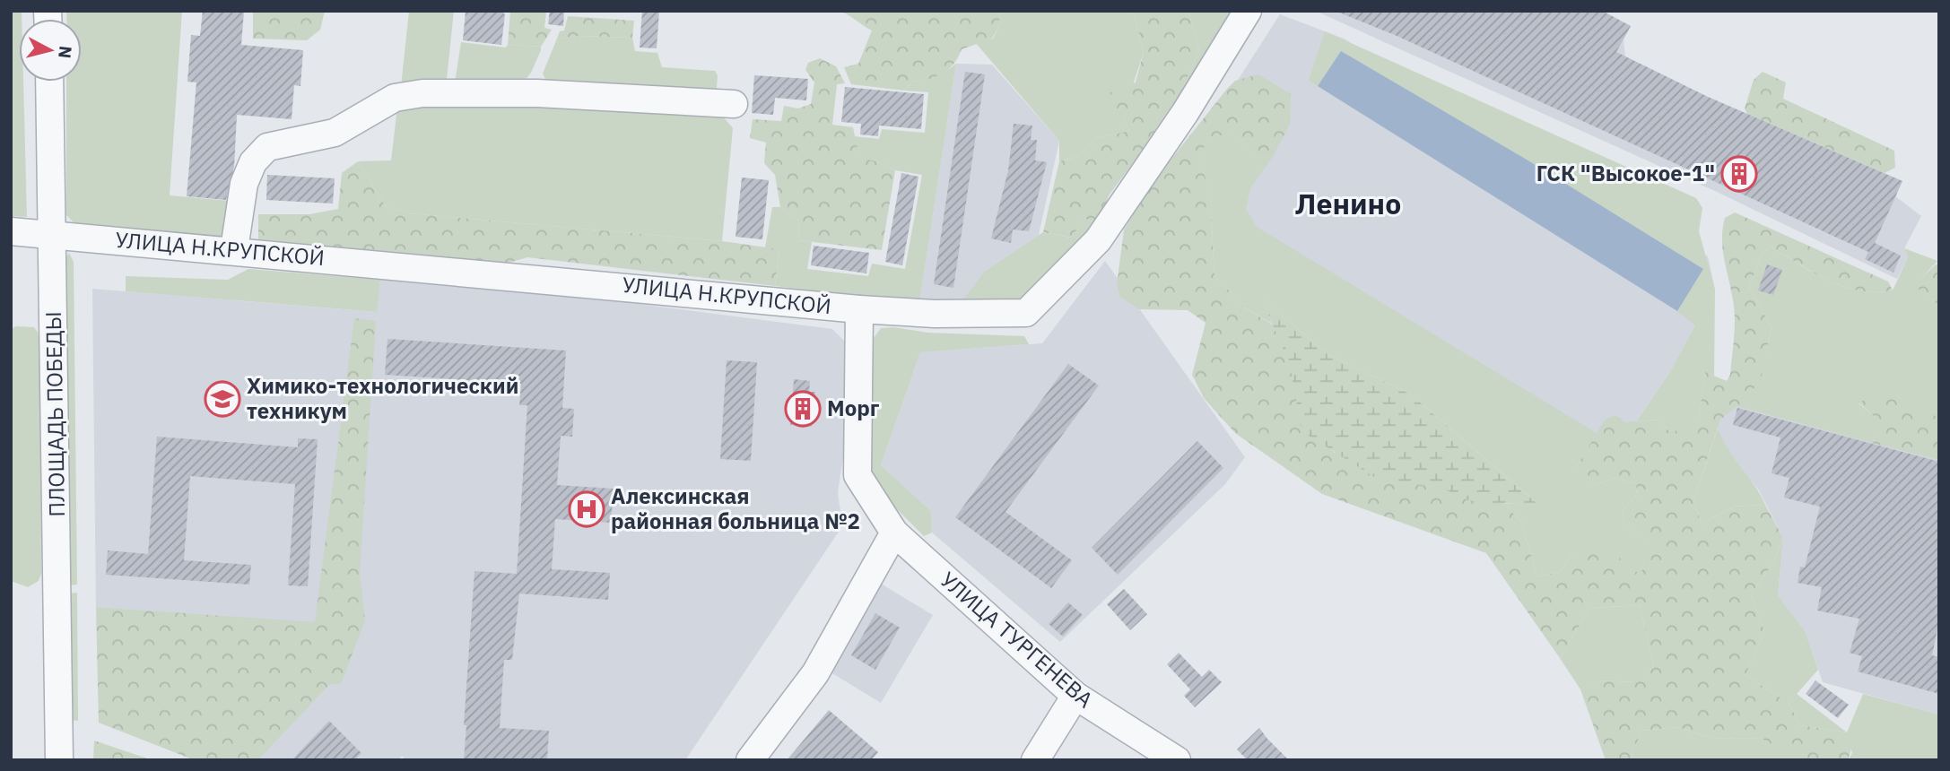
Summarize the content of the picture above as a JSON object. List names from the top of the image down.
{
  "streets": {
    "street": ["УЛИЦА Н.КРУПСКОЙ", "ПЛОЩАДЬ ПОБЕДЫ", "УЛИЦА ТУРГЕНЕВА"]
  },
  "crossings": [
    ["УЛИЦА Н.КРУПСКОЙ", "ПЛОЩАДЬ ПОБЕДЫ"],
    ["УЛИЦА Н.КРУПСКОЙ", "УЛИЦА ТУРГЕНЕВА"]
  ],
  "districts": ["Ленино"],
  "places": {
    "building": ["ГСК \"Высокое-1\"", "Морг"],
    "school or university": ["Химико-технологический техникум"],
    "hospital": ["Алексинская районная больница №2"]
  },
  "north": "right"
}
